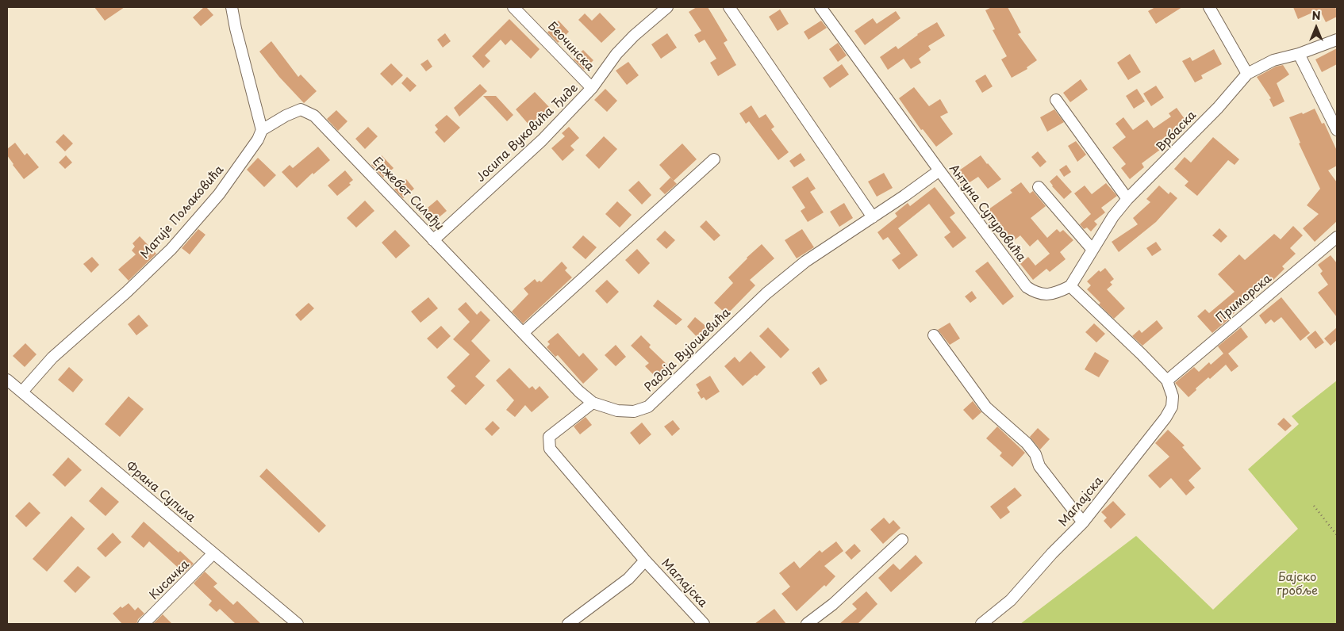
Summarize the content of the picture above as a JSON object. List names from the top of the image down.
{
  "streets": {
    "street": [
      "Беочинска",
      "Врбаска",
      "Јосипа Вуковића Ђиде",
      "Ержебет Силађи",
      "Матије Пољаковића",
      "Антуна Сутуровића",
      "Приморска",
      "Радоја Вујошевића",
      "Франа Супила",
      "Маглајска",
      "Кисачка"
    ]
  },
  "crossings": [
    ["Беочинска", "Јосипа Вуковића Ђиде"],
    ["Врбаска", "Антуна Сутуровића"],
    ["Јосипа Вуковића Ђиде", "Ержебет Силађи"],
    ["Ержебет Силађи", "Матије Пољаковића"],
    ["Ержебет Силађи", "Радоја Вујошевића"],
    ["Матије Пољаковића", "Франа Супила"],
    ["Антуна Сутуровића", "Радоја Вујошевића"],
    ["Приморска", "Маглајска"],
    ["Франа Супила", "Кисачка"]
  ],
  "parks": ["Бајско гробље"],
  "north": "top"
}
